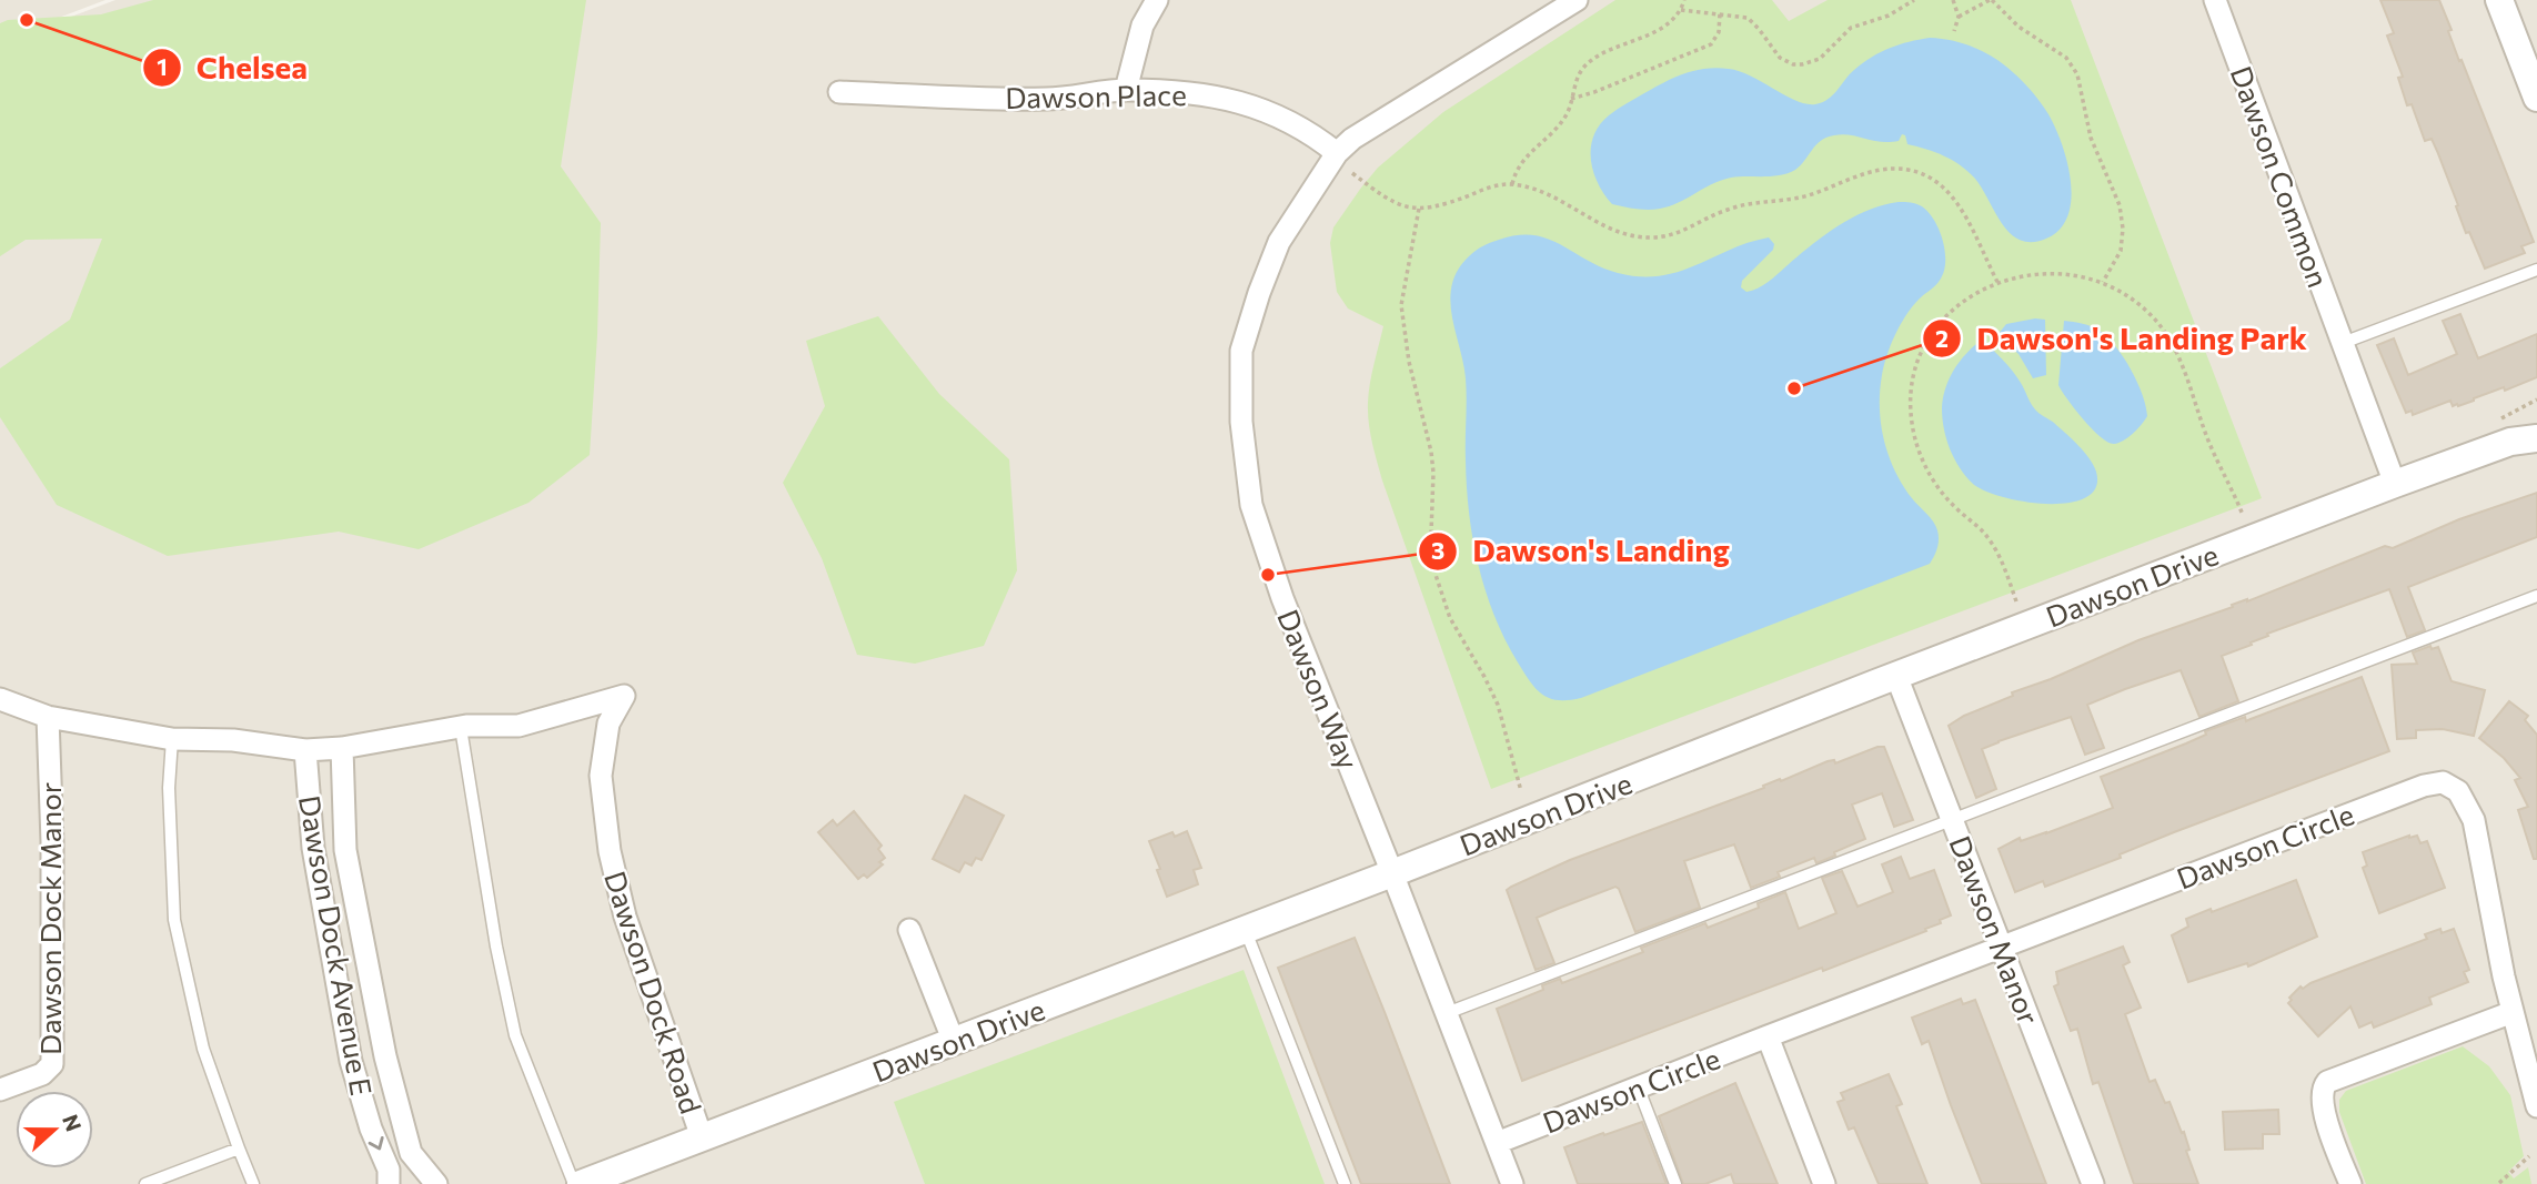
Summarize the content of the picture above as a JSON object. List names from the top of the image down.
{
  "streets": {
    "street": [
      "Dawson Place",
      "Dawson Common",
      "Dawson Drive",
      "Dawson Way",
      "Dawson Circle",
      "Dawson Dock Manor",
      "Dawson Manor",
      "Dawson Dock Avenue E",
      "Dawson Dock Road"
    ]
  },
  "crossings": [
    ["Dawson Place", "Dawson Way"],
    ["Dawson Common", "Dawson Drive"],
    ["Dawson Drive", "Dawson Way"],
    ["Dawson Drive", "Dawson Manor"],
    ["Dawson Drive", "Dawson Dock Road"],
    ["Dawson Way", "Dawson Circle"],
    ["Dawson Circle", "Dawson Manor"],
    ["Dawson Dock Manor", "Dawson Dock Road"],
    ["Dawson Dock Avenue E", "Dawson Dock Road"]
  ],
  "places": ["Chelsea", "Dawson's Landing Park", "Dawson's Landing"],
  "north": "right"
}
